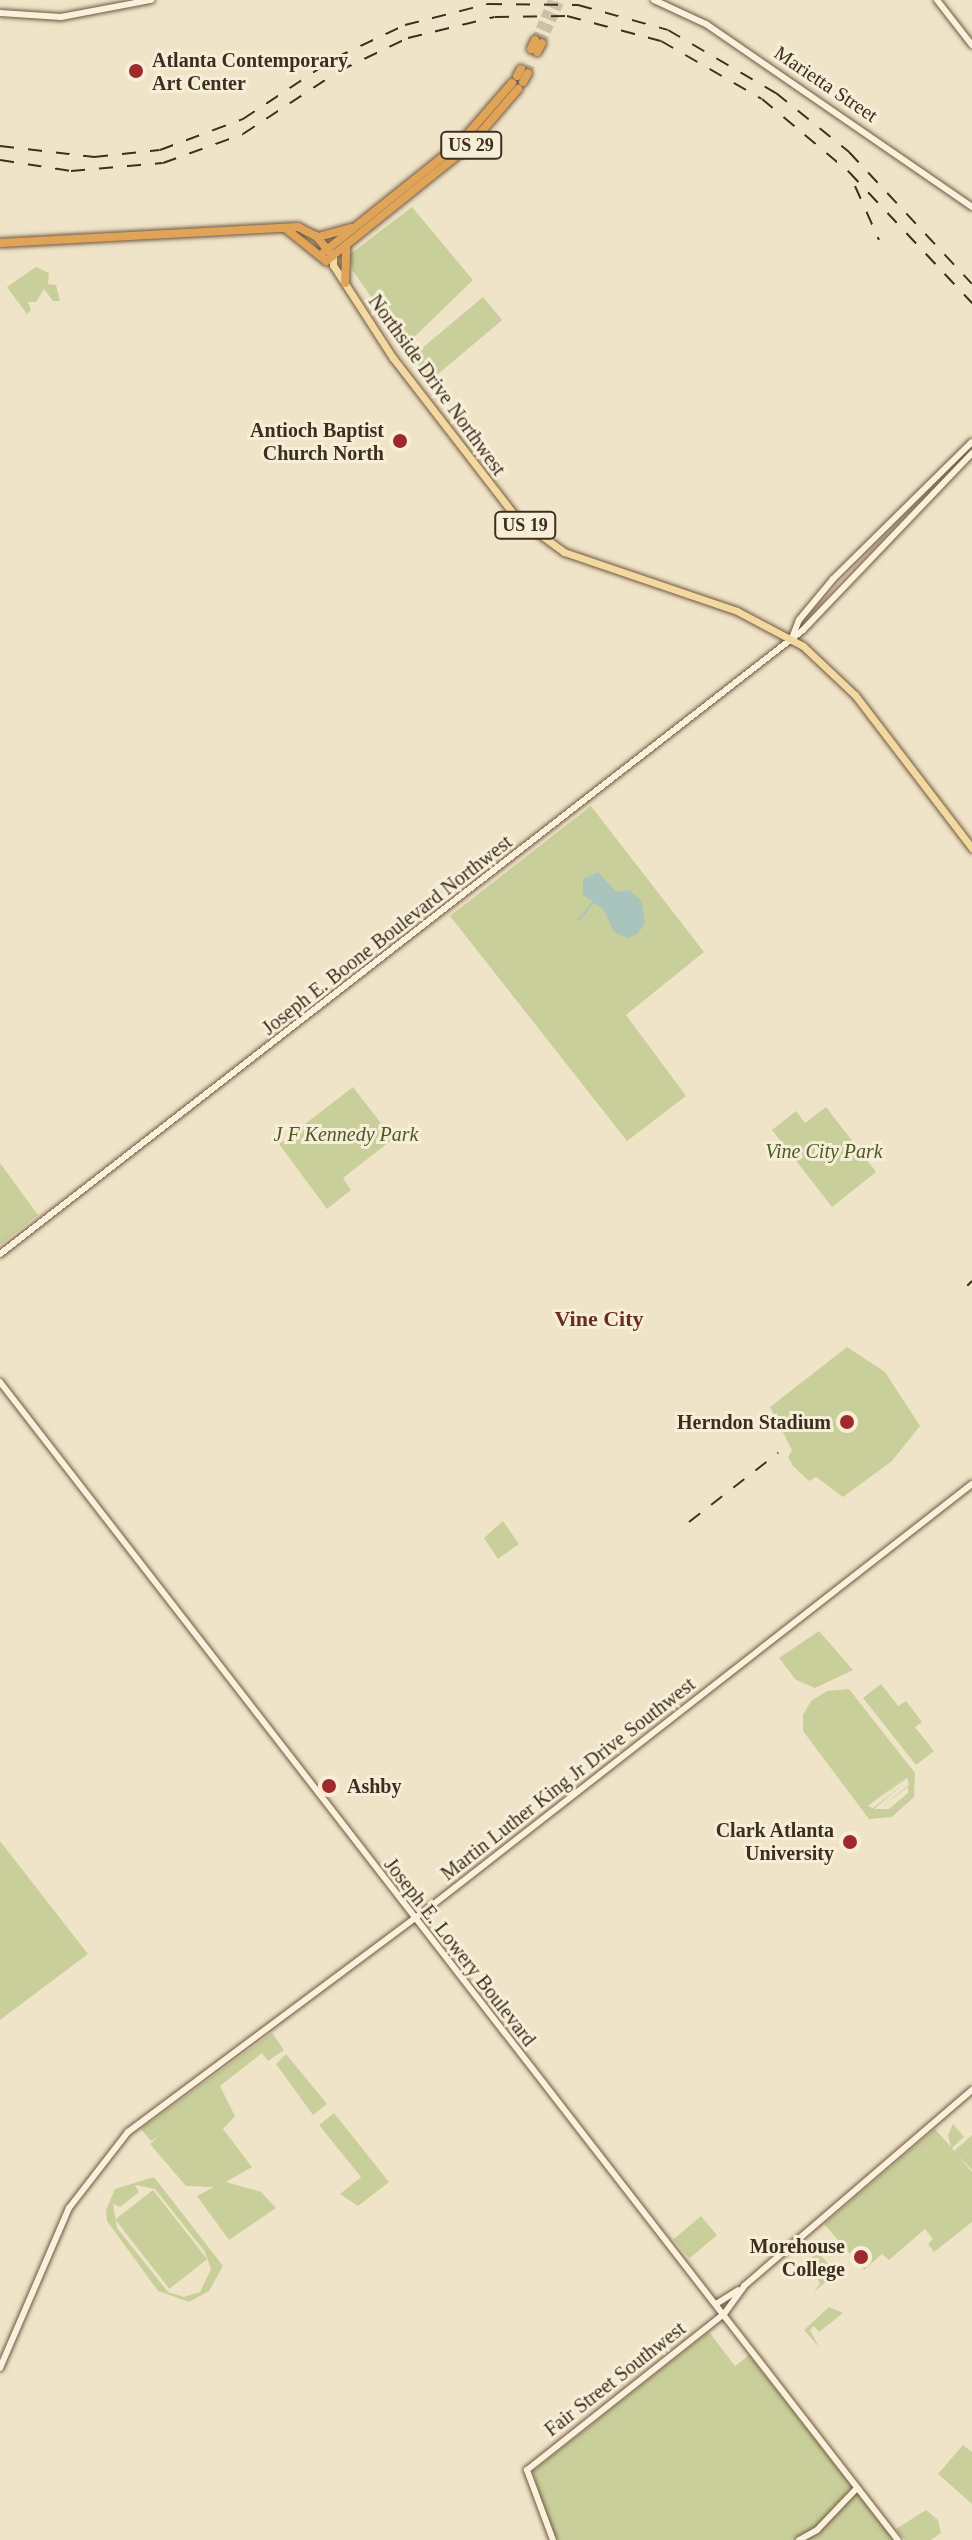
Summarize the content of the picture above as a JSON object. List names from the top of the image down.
{
  "streets": {
    "highway": ["US 29", "Northside Drive Northwest", "US 19"],
    "main road": [
      "Marietta Street",
      "Joseph E. Boone Boulevard Northwest",
      "Martin Luther King Jr Drive Southwest",
      "Joseph E. Lowery Boulevard",
      "Fair Street Southwest"
    ]
  },
  "crossings": [
    ["US 29", "Northside Drive Northwest"],
    ["Northside Drive Northwest", "Joseph E. Boone Boulevard Northwest"],
    ["Martin Luther King Jr Drive Southwest", "Joseph E. Lowery Boulevard"],
    ["Joseph E. Lowery Boulevard", "Fair Street Southwest"]
  ],
  "districts": ["Vine City"],
  "parks": ["J F Kennedy Park", "Vine City Park"],
  "places": [
    "Atlanta Contemporary Art Center",
    "Antioch Baptist Church North",
    "Herndon Stadium",
    "Ashby",
    "Clark Atlanta University",
    "Morehouse College"
  ]
}
